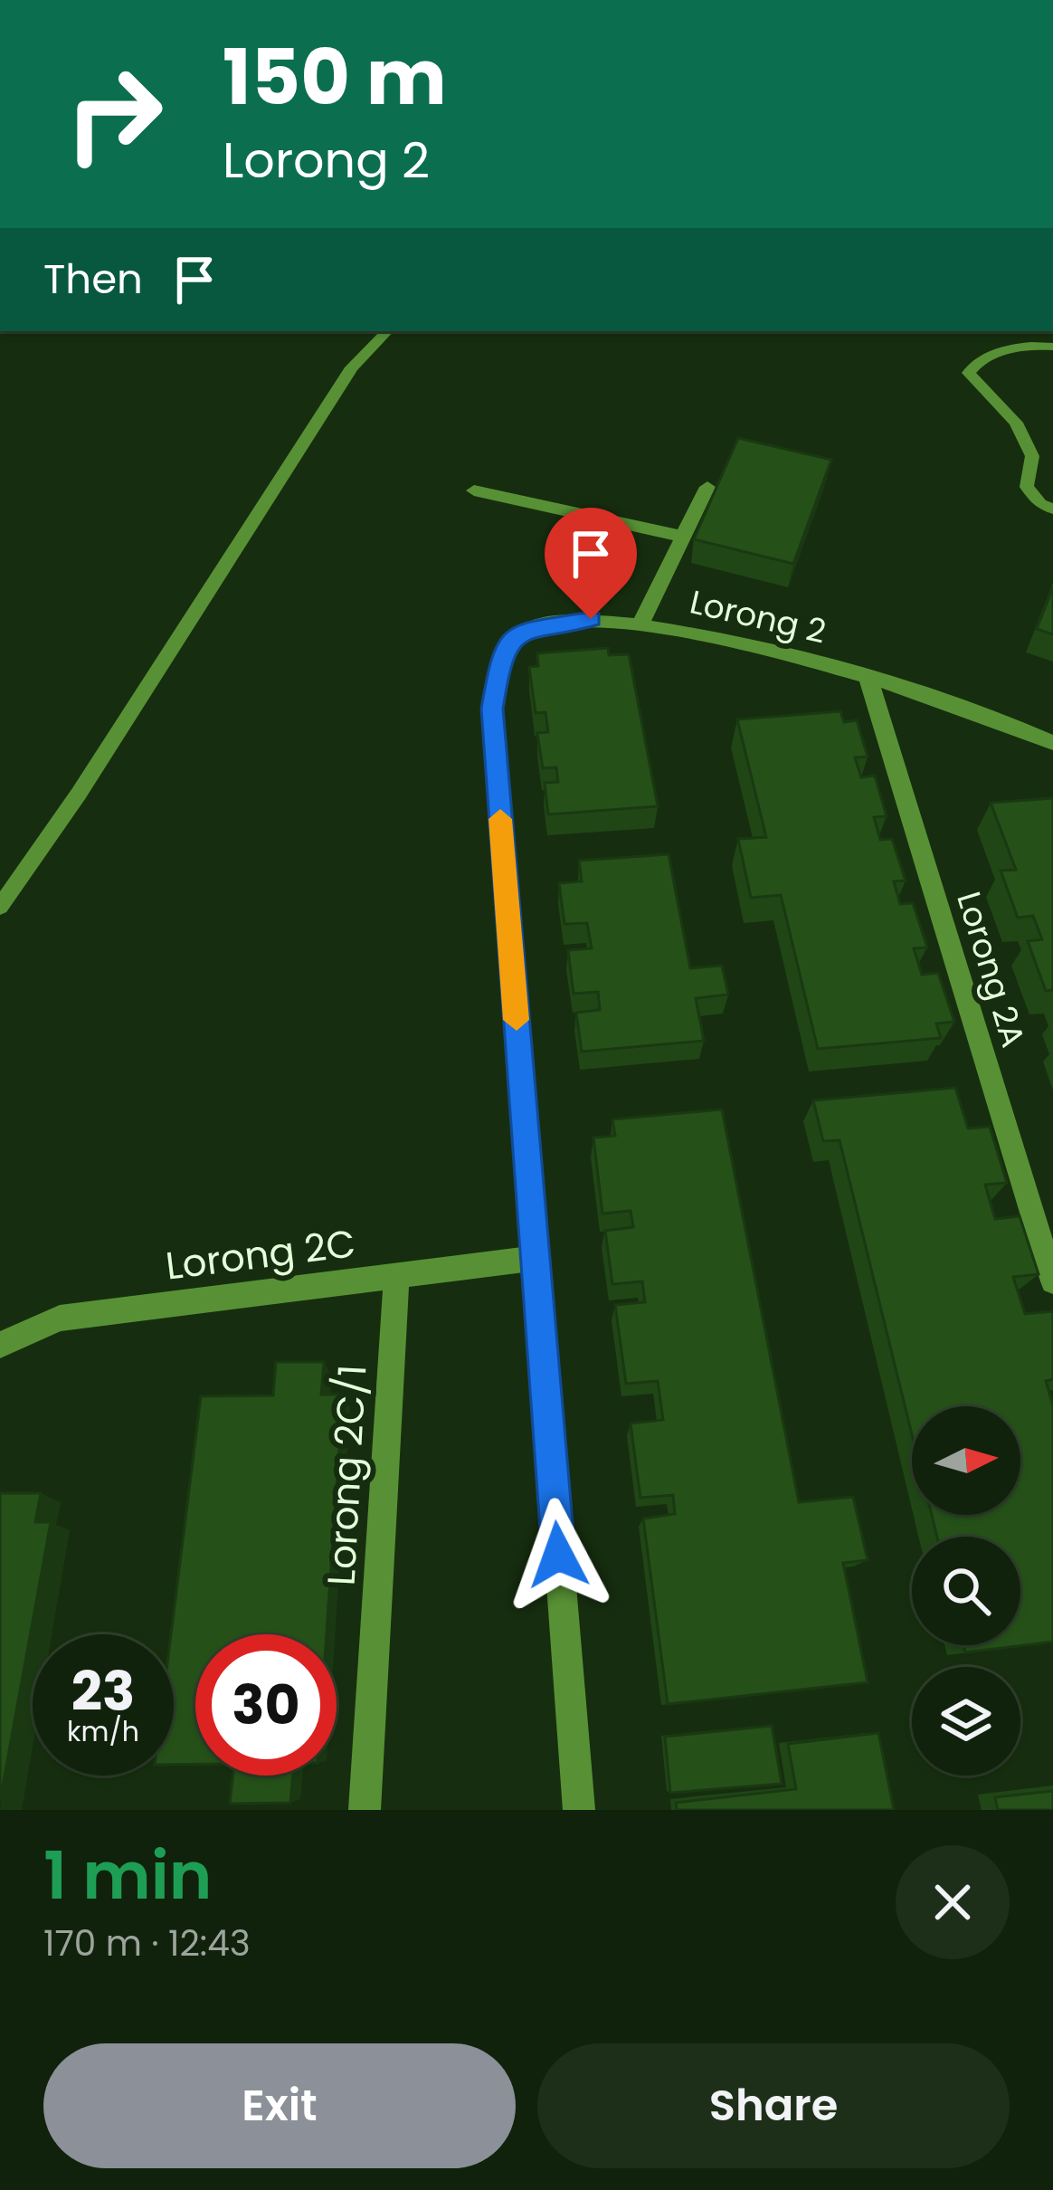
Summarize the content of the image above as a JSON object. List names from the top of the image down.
{
  "streets": {
    "street": [
      "Lorong 2",
      "Lorong 2A",
      "Lorong 2C",
      "Lorong 2C/1"
    ]
  },
  "crossings": [
    ["Lorong 2", "Lorong 2A"],
    ["Lorong 2", "Lorong 2C"],
    ["Lorong 2C", "Lorong 2C/1"]
  ],
  "north": "right",
  "page": {
    "turn": ["150 m", "Lorong 2"],
    "then": "Then",
    "speed": "23 km/h",
    "limit": "30",
    "heading": ["1 min", "170 m · 12:43"],
    "buttons": ["Exit", "Share"]
  }
}
